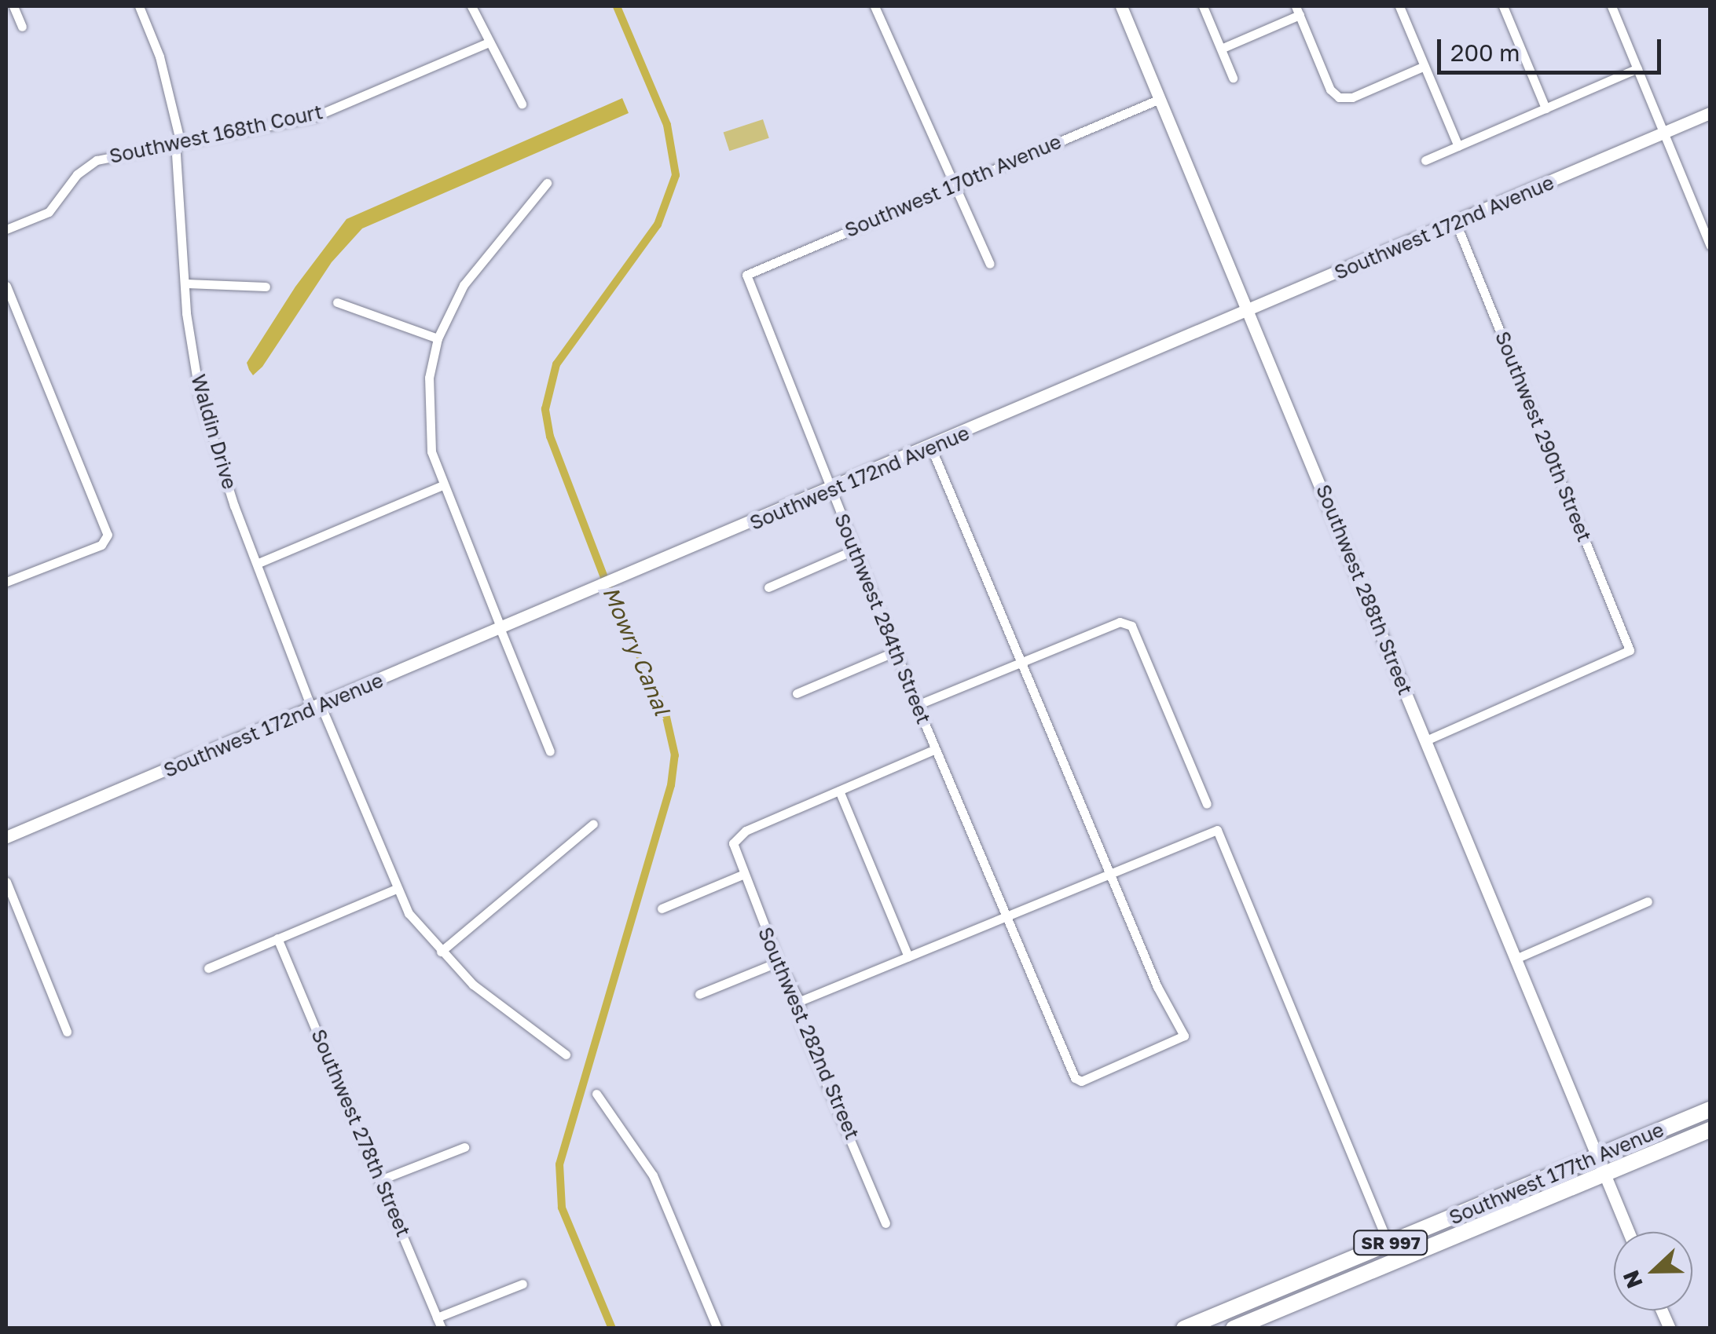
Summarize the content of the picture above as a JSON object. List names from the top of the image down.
{
  "streets": {
    "highway": ["Southwest 177th Avenue", "SR 997"],
    "street": [
      "Southwest 168th Court",
      "Southwest 170th Avenue",
      "Southwest 172nd Avenue",
      "Waldin Drive",
      "Southwest 290th Street",
      "Southwest 288th Street",
      "Southwest 284th Street",
      "Southwest 282nd Street",
      "Southwest 278th Street"
    ]
  },
  "crossings": [
    ["Southwest 168th Court", "Waldin Drive"],
    ["Southwest 170th Avenue", "Southwest 288th Street"],
    ["Southwest 170th Avenue", "Southwest 284th Street"],
    ["Southwest 172nd Avenue", "Waldin Drive"],
    ["Southwest 172nd Avenue", "Southwest 290th Street"],
    ["Southwest 172nd Avenue", "Southwest 288th Street"],
    ["Southwest 172nd Avenue", "Southwest 284th Street"],
    ["Southwest 290th Street", "Southwest 288th Street"],
    ["Southwest 288th Street", "Southwest 177th Avenue"]
  ],
  "water": ["Mowry Canal"],
  "scale_bar": "200 m",
  "north": "left"
}
